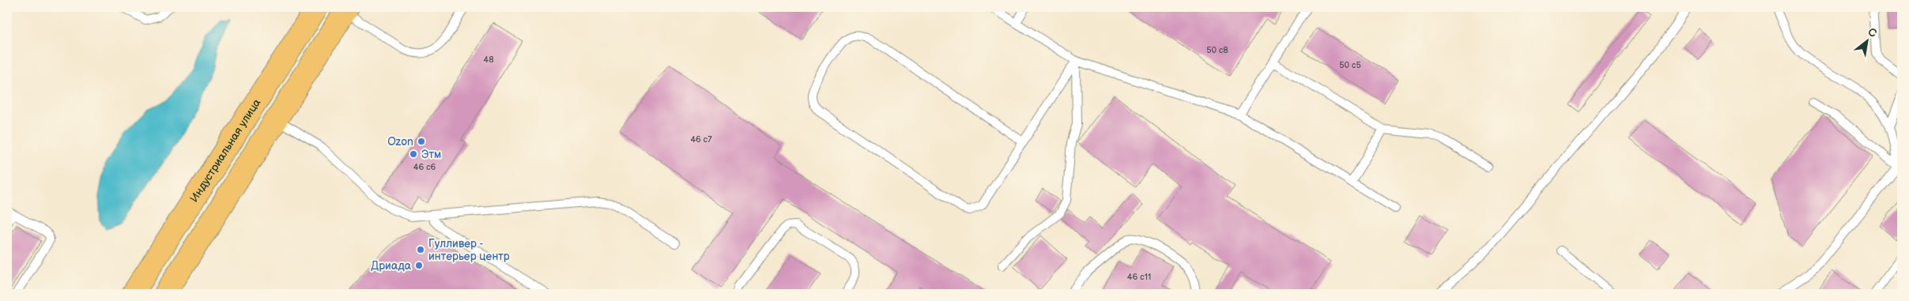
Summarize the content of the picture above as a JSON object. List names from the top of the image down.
{
  "streets": {
    "main road": ["Индустриальная улица"]
  },
  "places": [
    "Ozon",
    "Этм",
    "Гулливер - интерьер центр",
    "Дриада"
  ],
  "house_numbers": [
    "50 с8",
    "48",
    "50 с5",
    "46 с7",
    "46 с6",
    "46 с11"
  ],
  "north": "top right"
}
